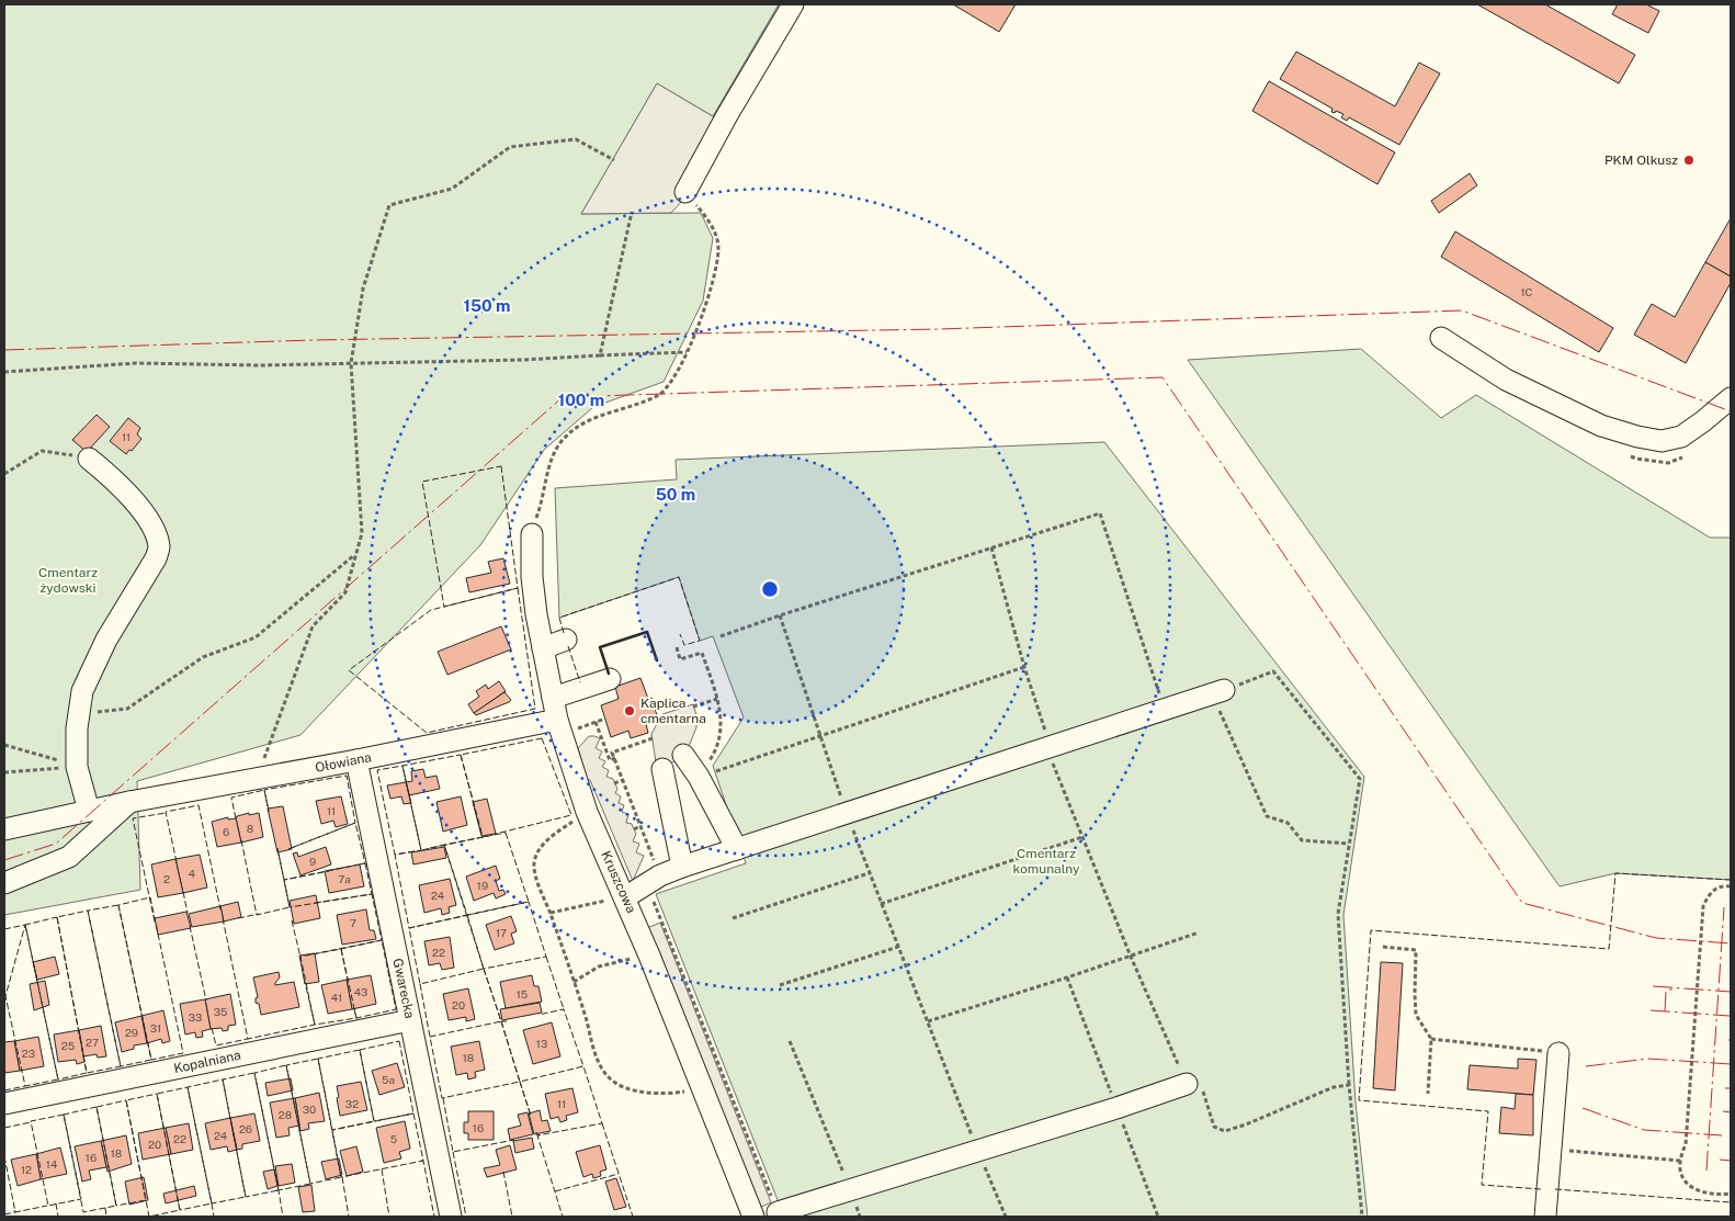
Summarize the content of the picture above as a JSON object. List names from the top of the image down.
{
  "streets": {
    "street": [
      "Ołowiana",
      "Kruszcowa",
      "Gwarecka",
      "Kopalniana"
    ]
  },
  "crossings": [
    ["Ołowiana", "Kruszcowa"],
    ["Ołowiana", "Gwarecka"],
    ["Gwarecka", "Kopalniana"]
  ],
  "parks": ["Cmentarz żydowski", "Cmentarz komunalny"],
  "places": ["PKM Olkusz", "Kaplica cmentarna"],
  "house_numbers": [
    "1C",
    "11",
    "11",
    "8",
    "6",
    "9",
    "4",
    "2",
    "7a",
    "19",
    "24",
    "7",
    "17",
    "22",
    "43",
    "15",
    "41",
    "20",
    "35",
    "33",
    "31",
    "29",
    "27",
    "13",
    "25",
    "23",
    "18",
    "5a",
    "32",
    "11",
    "30",
    "28",
    "16",
    "26",
    "24",
    "22",
    "5",
    "20",
    "18",
    "16",
    "14",
    "12"
  ],
  "rings": ["150 m", "100 m", "50 m"]
}
